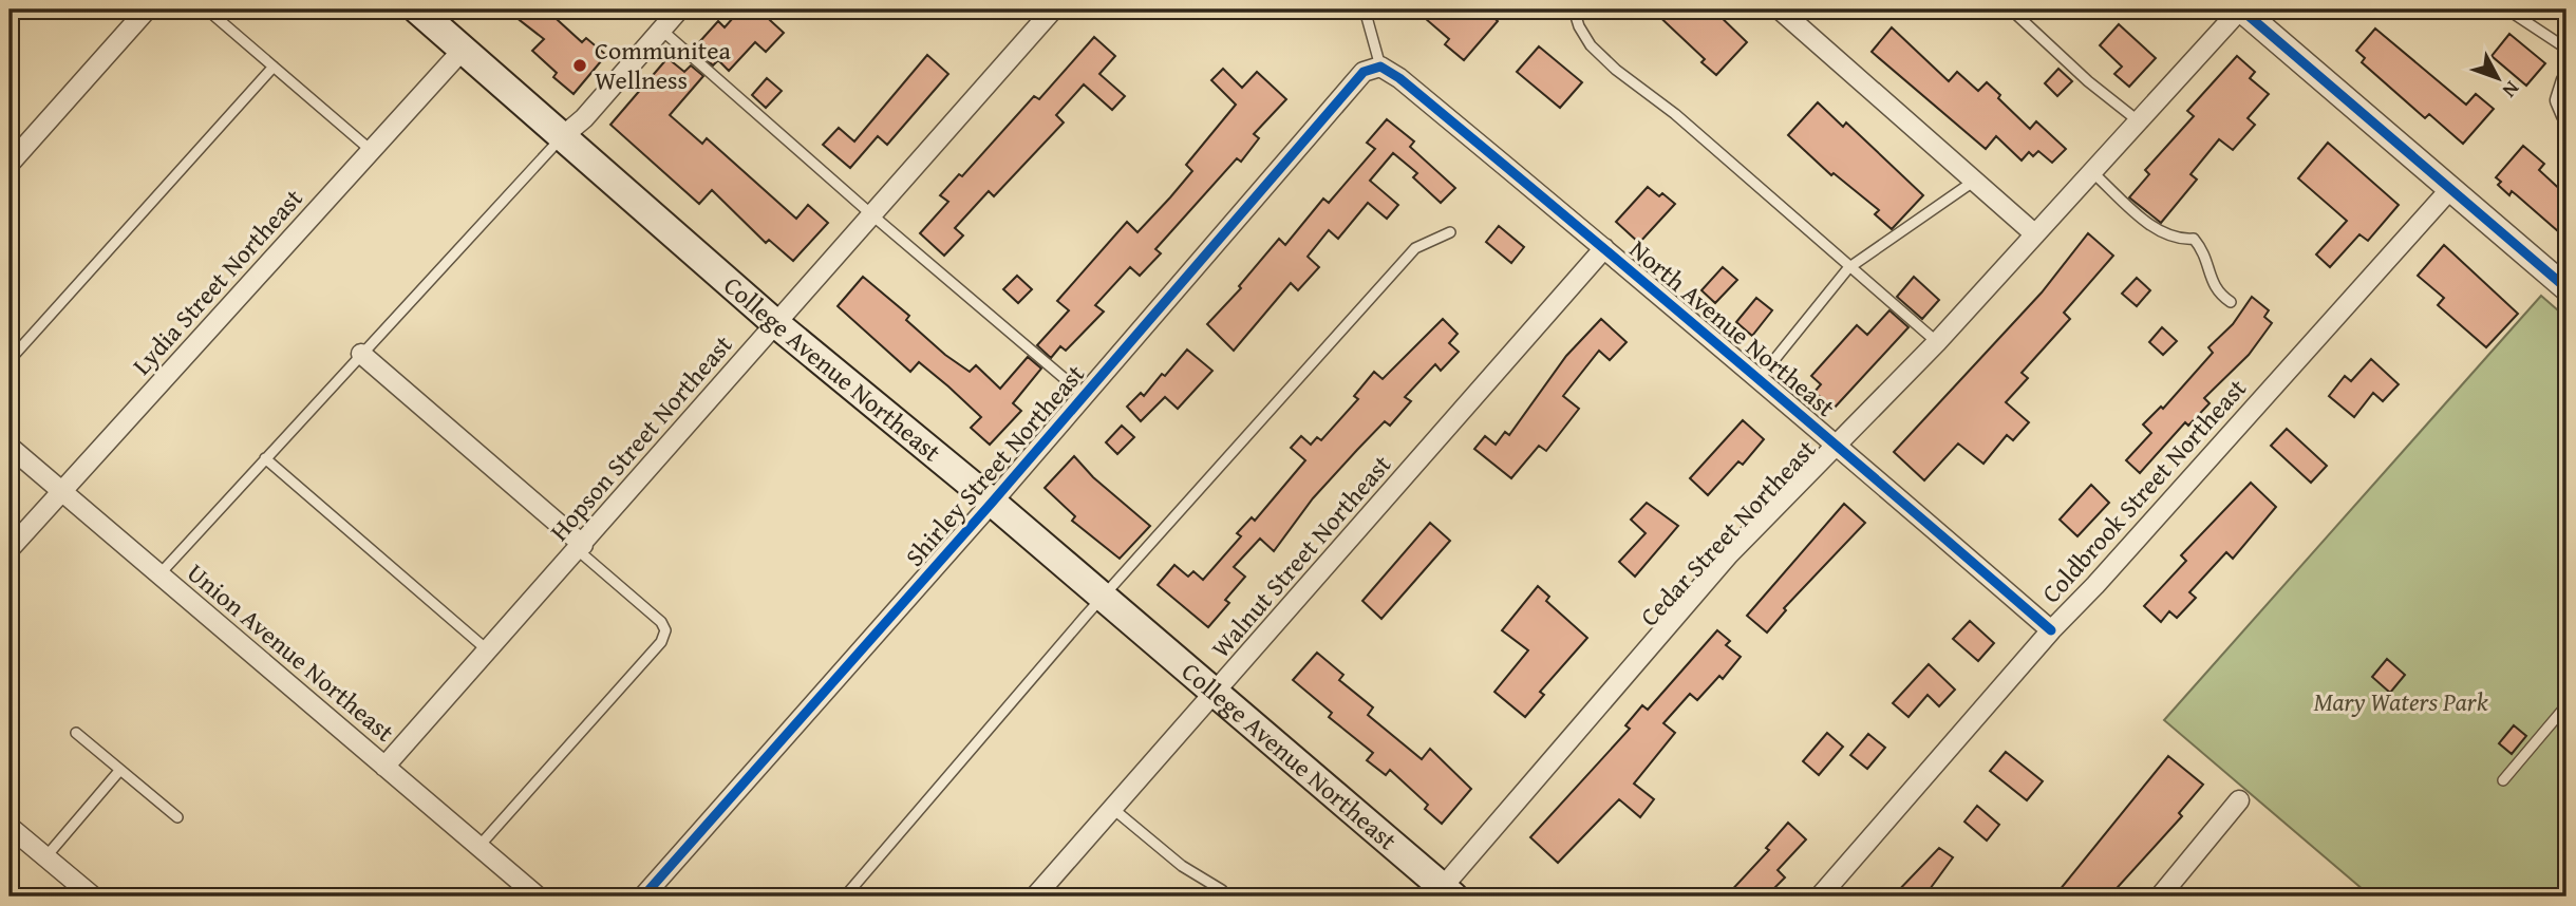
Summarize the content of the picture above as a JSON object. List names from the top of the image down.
{
  "streets": {
    "main road": ["College Avenue Northeast"],
    "street": [
      "Lydia Street Northeast",
      "North Avenue Northeast",
      "Hopson Street Northeast",
      "Shirley Street Northeast",
      "Coldbrook Street Northeast",
      "Cedar Street Northeast",
      "Walnut Street Northeast",
      "Union Avenue Northeast"
    ]
  },
  "crossings": [
    ["Lydia Street Northeast", "College Avenue Northeast"],
    ["Lydia Street Northeast", "Union Avenue Northeast"],
    ["North Avenue Northeast", "Shirley Street Northeast"],
    ["North Avenue Northeast", "Coldbrook Street Northeast"],
    ["North Avenue Northeast", "Cedar Street Northeast"],
    ["North Avenue Northeast", "Walnut Street Northeast"],
    ["College Avenue Northeast", "Hopson Street Northeast"],
    ["College Avenue Northeast", "Shirley Street Northeast"],
    ["College Avenue Northeast", "Cedar Street Northeast"],
    ["College Avenue Northeast", "Walnut Street Northeast"],
    ["Hopson Street Northeast", "Union Avenue Northeast"]
  ],
  "parks": ["Mary Waters Park"],
  "places": ["Communitea Wellness"],
  "north": "bottom right"
}
